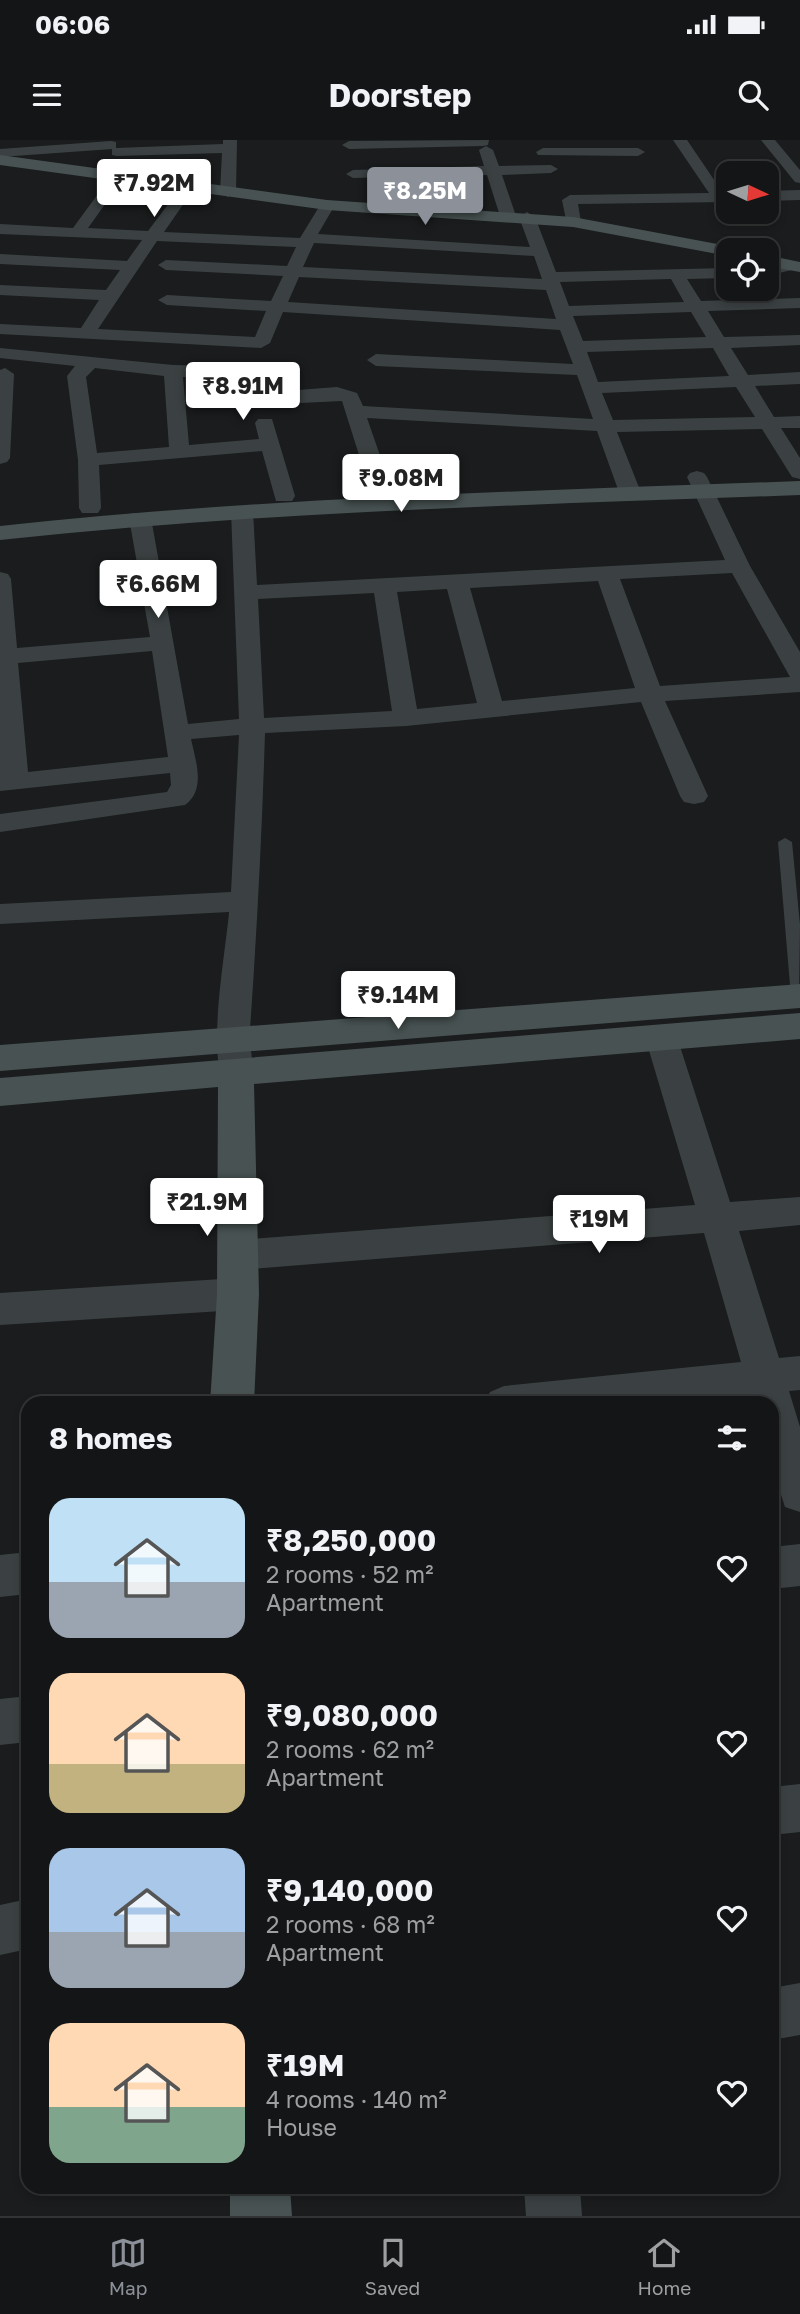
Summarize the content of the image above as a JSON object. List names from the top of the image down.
{
  "north": "right",
  "page": {
    "status": "06:06",
    "header": "Doorstep",
    "price": [
      "₹7.92M",
      "₹8.25M",
      "₹8.91M",
      "₹9.08M",
      "₹6.66M",
      "₹9.14M",
      "₹21.9M",
      "₹19M"
    ],
    "heading": "8 homes",
    "list": [
      {
        "name": "₹8,250,000",
        "note": "2 rooms · 52 m² · Apartment"
      },
      {
        "name": "₹9,080,000",
        "note": "2 rooms · 62 m² · Apartment"
      },
      {
        "name": "₹9,140,000",
        "note": "2 rooms · 68 m² · Apartment"
      },
      {
        "name": "₹19M",
        "note": "4 rooms · 140 m² · House"
      }
    ],
    "tabs": ["Map", "Saved", "Home"]
  }
}
